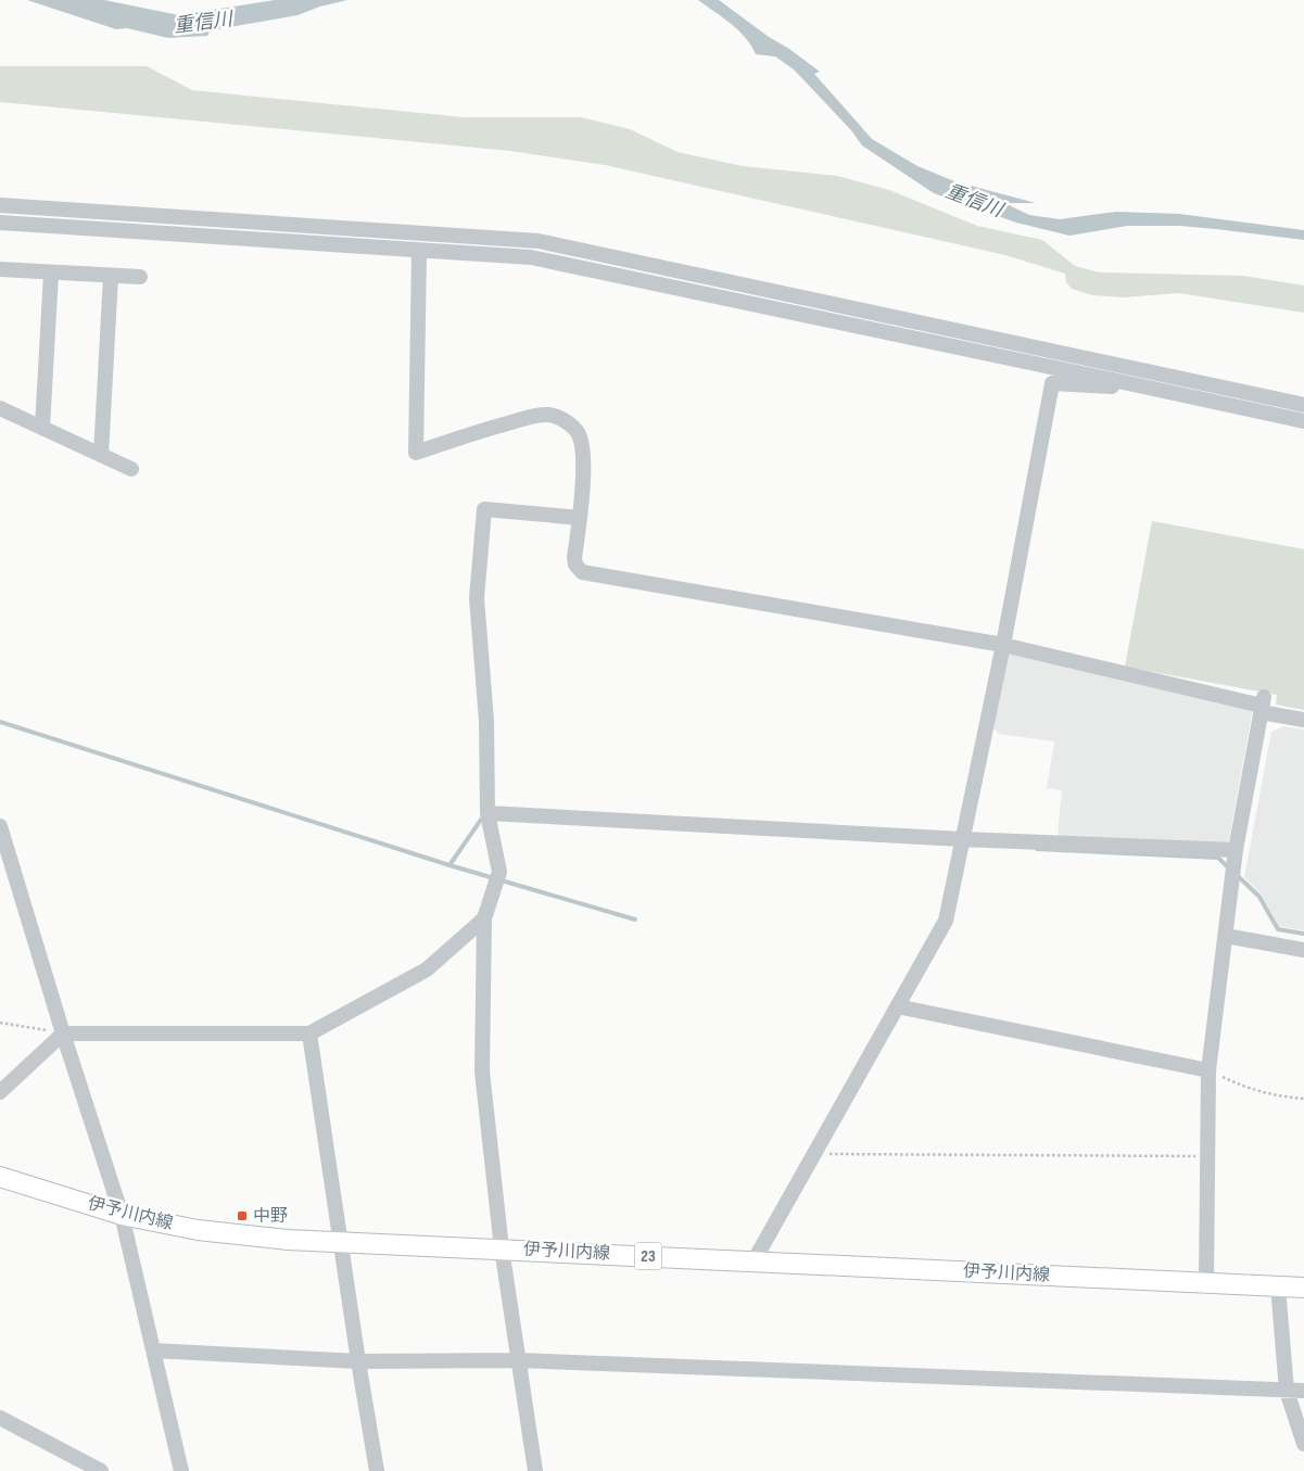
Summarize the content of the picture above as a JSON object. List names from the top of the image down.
{
  "streets": {
    "main road": ["伊予川内線", "23"]
  },
  "water": ["重信川"],
  "places": {
    "transit": ["中野"]
  }
}
